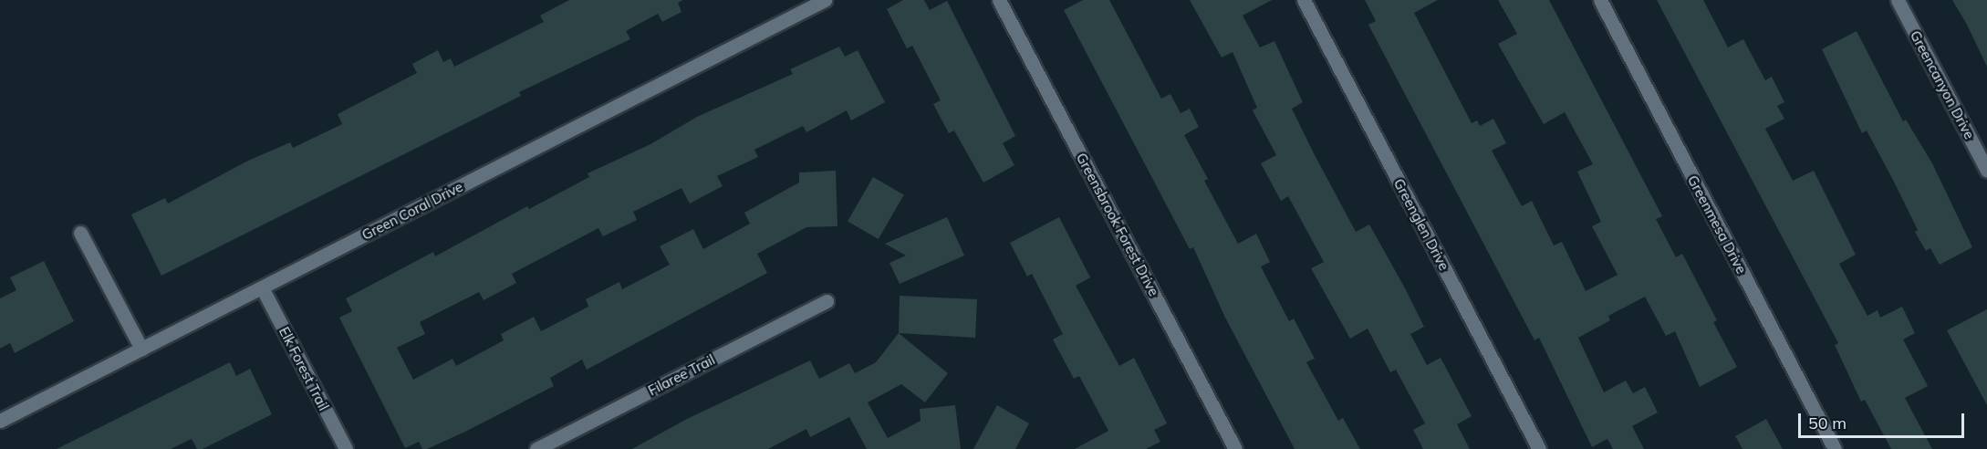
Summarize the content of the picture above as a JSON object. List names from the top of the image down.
{
  "streets": {
    "street": [
      "Greencanyon Drive",
      "Green Coral Drive",
      "Greensbrook Forest Drive",
      "Greenglen Drive",
      "Greenmesa Drive",
      "Elk Forest Trail",
      "Filaree Trail"
    ]
  },
  "crossings": [
    ["Green Coral Drive", "Elk Forest Trail"]
  ],
  "scale_bar": "50 m"
}
